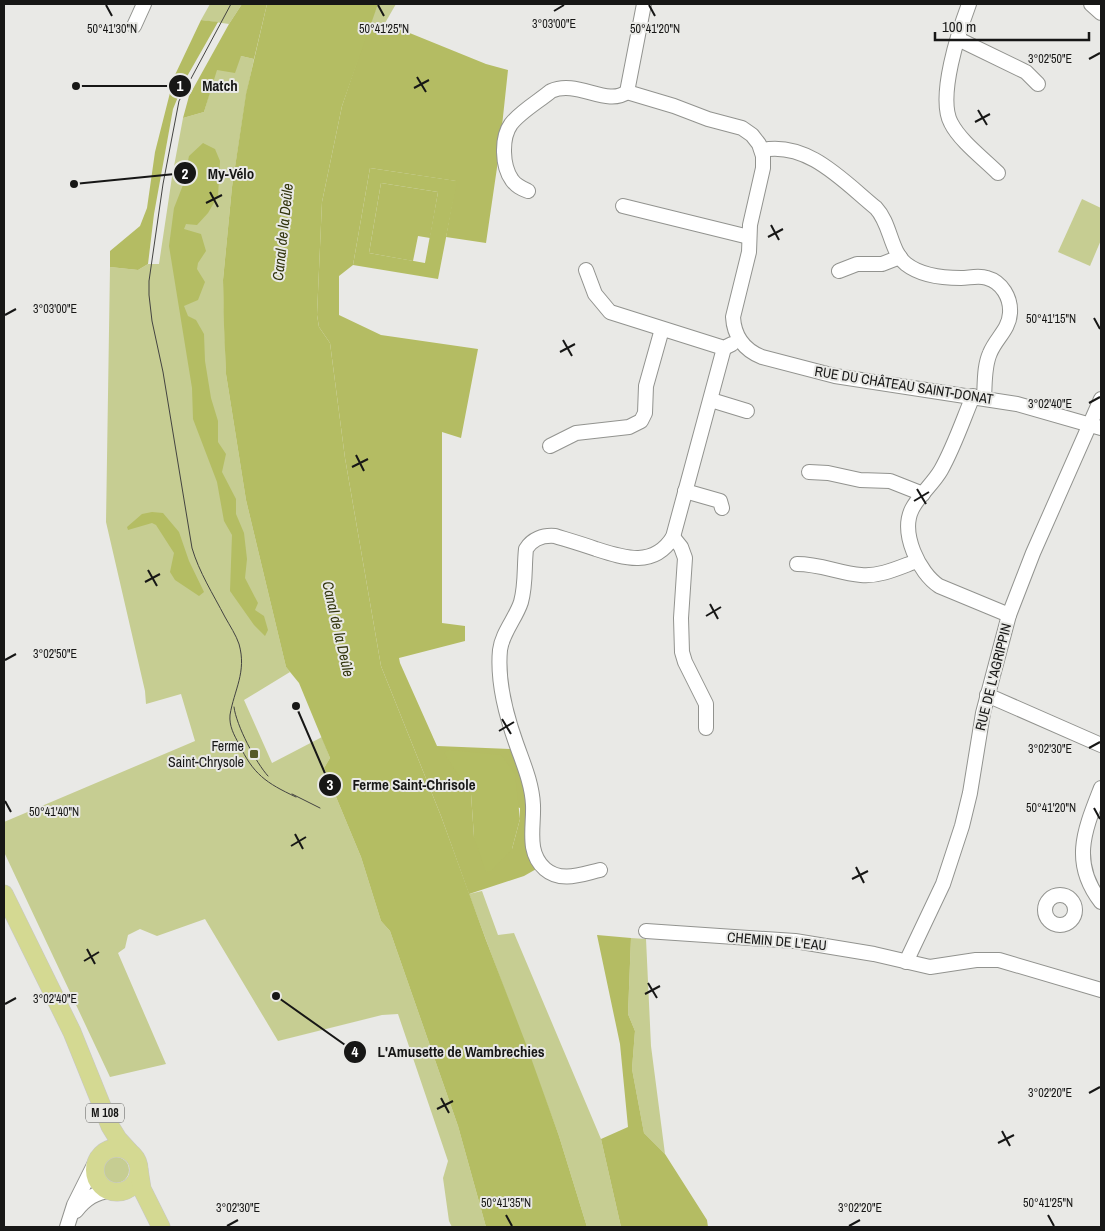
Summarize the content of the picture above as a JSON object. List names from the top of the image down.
{
  "streets": {
    "main road": ["M 108"],
    "street": ["RUE DU CHÂTEAU SAINT-DONAT", "RUE DE L'AGRIPPIN", "CHEMIN DE L'EAU"]
  },
  "crossings": [
    ["RUE DU CHÂTEAU SAINT-DONAT", "RUE DE L'AGRIPPIN"],
    ["RUE DE L'AGRIPPIN", "CHEMIN DE L'EAU"]
  ],
  "water": ["Canal de la Deûle"],
  "places": {
    "other": [
      "Match",
      "My-Vélo",
      "Ferme Saint-Chrisole",
      "L'Amusette de Wambrechies"
    ],
    "transit": ["Ferme Saint-Chrysole"]
  },
  "scale_bar": "100 m",
  "coordinates": [
    "3°03'00\"E",
    "50°41'30\"N",
    "50°41'25\"N",
    "50°41'20\"N",
    "3°02'50\"E",
    "50°41'15\"N",
    "3°02'40\"E",
    "3°02'30\"E",
    "50°41'40\"N",
    "3°02'20\"E",
    "50°41'35\"N"
  ]
}
